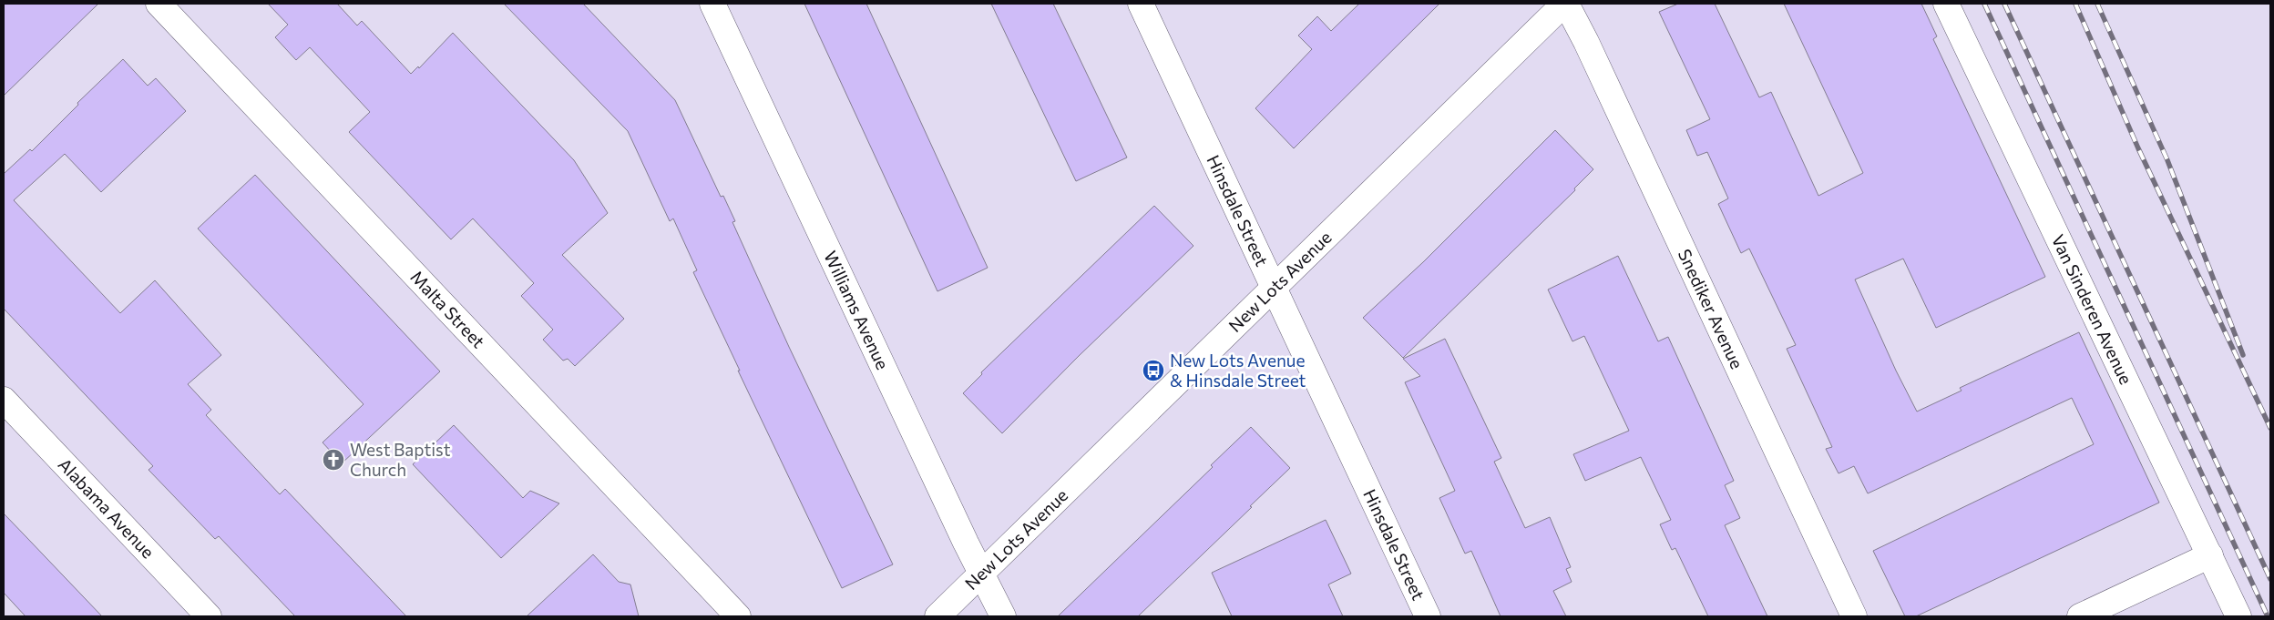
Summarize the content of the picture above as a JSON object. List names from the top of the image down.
{
  "streets": {
    "street": [
      "Hinsdale Street",
      "New Lots Avenue",
      "Malta Street",
      "Snediker Avenue",
      "Van Sinderen Avenue",
      "Williams Avenue",
      "Alabama Avenue"
    ]
  },
  "crossings": [
    ["Hinsdale Street", "New Lots Avenue"],
    ["New Lots Avenue", "Snediker Avenue"],
    ["New Lots Avenue", "Williams Avenue"]
  ],
  "places": {
    "bus stop": ["New Lots Avenue & Hinsdale Street"],
    "church": ["West Baptist Church"]
  }
}
